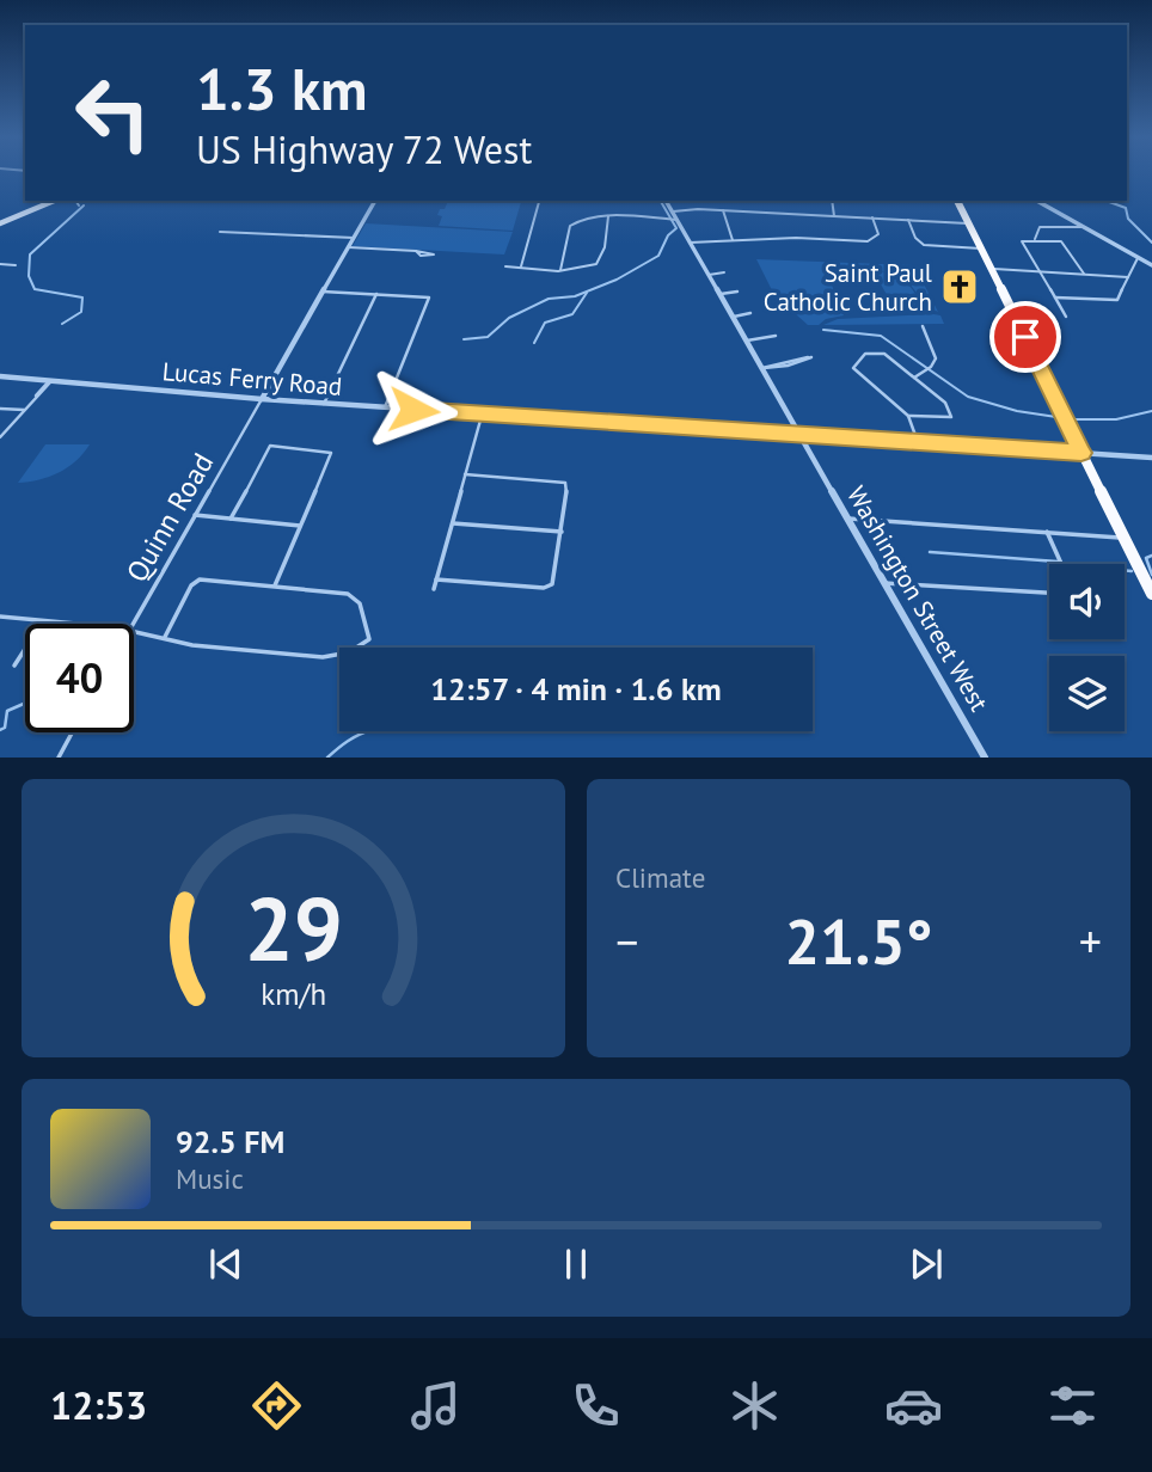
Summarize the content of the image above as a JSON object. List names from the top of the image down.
{
  "streets": {
    "street": ["Lucas Ferry Road", "Quinn Road", "Washington Street West"]
  },
  "crossings": [
    ["Lucas Ferry Road", "Quinn Road"],
    ["Lucas Ferry Road", "Washington Street West"]
  ],
  "places": {
    "church": ["Saint Paul Catholic Church"]
  },
  "page": {
    "turn": ["1.3 km", "US Highway 72 West"],
    "limit": "40",
    "trip": "12:57 · 4 min · 1.6 km",
    "tile": "Climate",
    "heat": ["−", "21.5°", "+"],
    "song": ["92.5 FM", "Music"],
    "tabs": "12:53",
    "gauge": ["29", "km/h"]
  }
}
